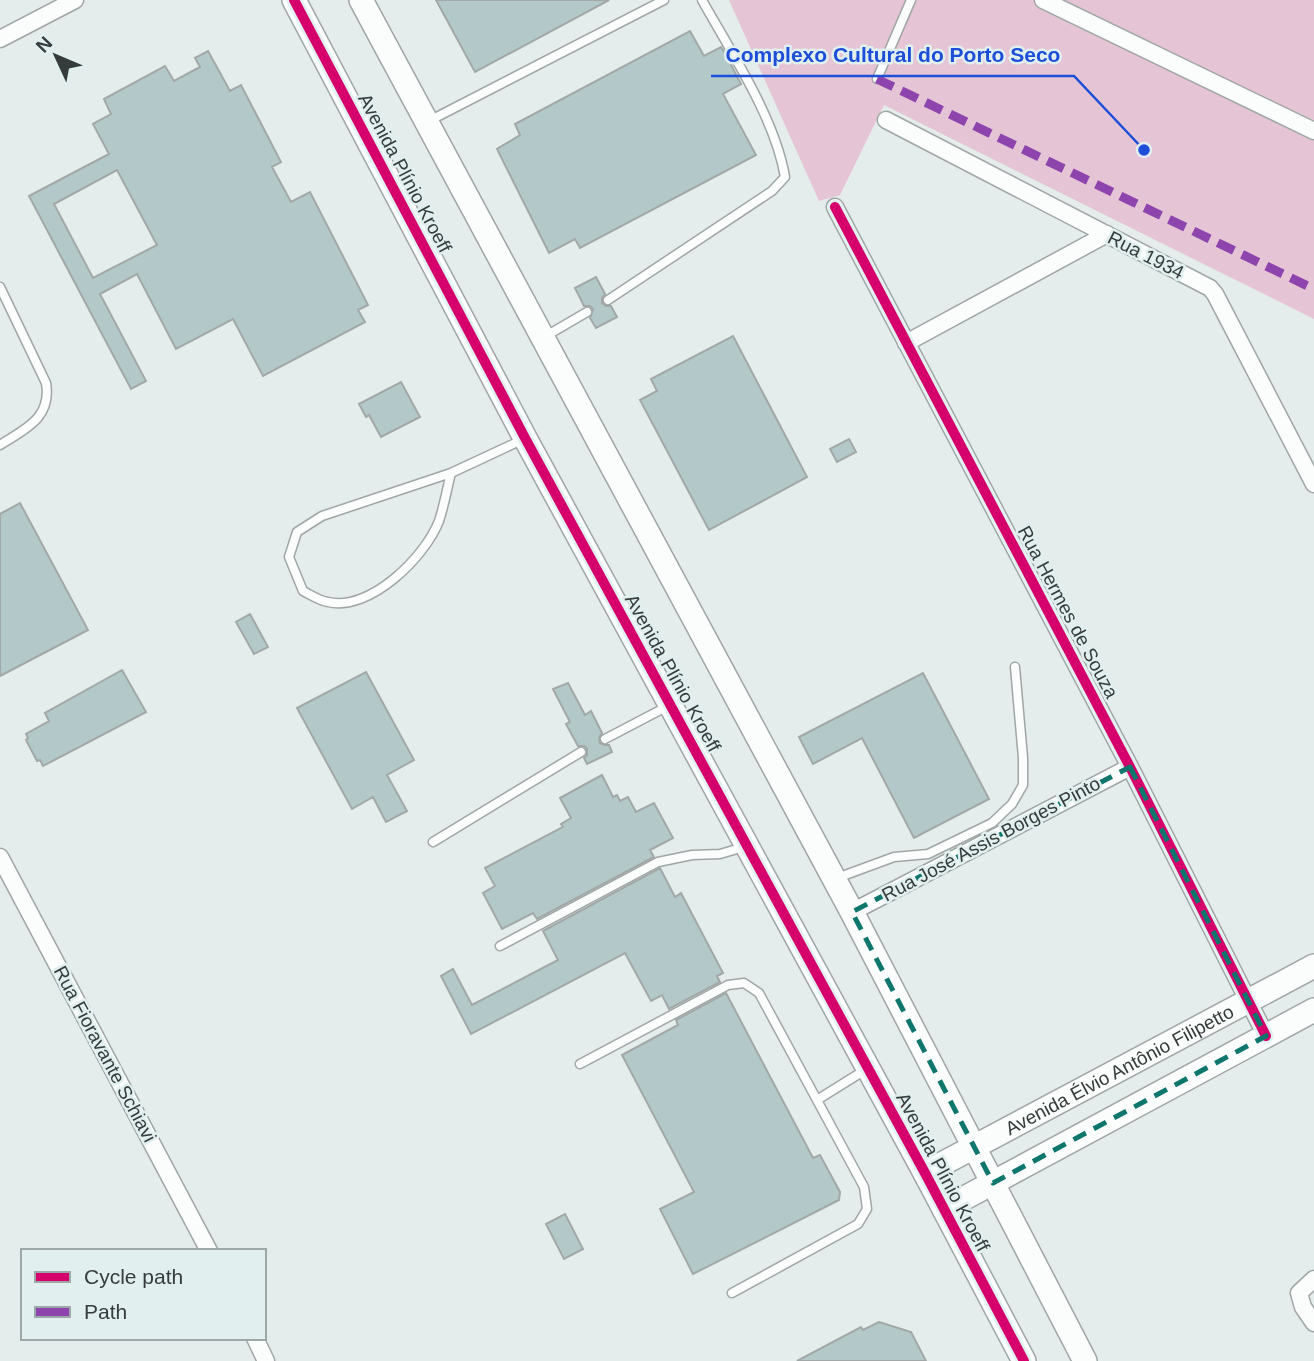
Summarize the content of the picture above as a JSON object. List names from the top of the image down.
{
  "streets": {
    "main road": ["Avenida Plínio Kroeff", "Avenida Élvio Antônio Filipetto"],
    "street": [
      "Rua 1934",
      "Rua Hermes de Souza",
      "Rua José Assis Borges Pinto",
      "Rua Fioravante Schiavi"
    ]
  },
  "crossings": [
    ["Avenida Plínio Kroeff", "Rua José Assis Borges Pinto"],
    ["Avenida Plínio Kroeff", "Avenida Élvio Antônio Filipetto"],
    ["Rua Hermes de Souza", "Rua José Assis Borges Pinto"],
    ["Rua Hermes de Souza", "Avenida Élvio Antônio Filipetto"]
  ],
  "places": ["Complexo Cultural do Porto Seco"],
  "legend": ["Cycle path", "Path"],
  "north": "top left"
}
